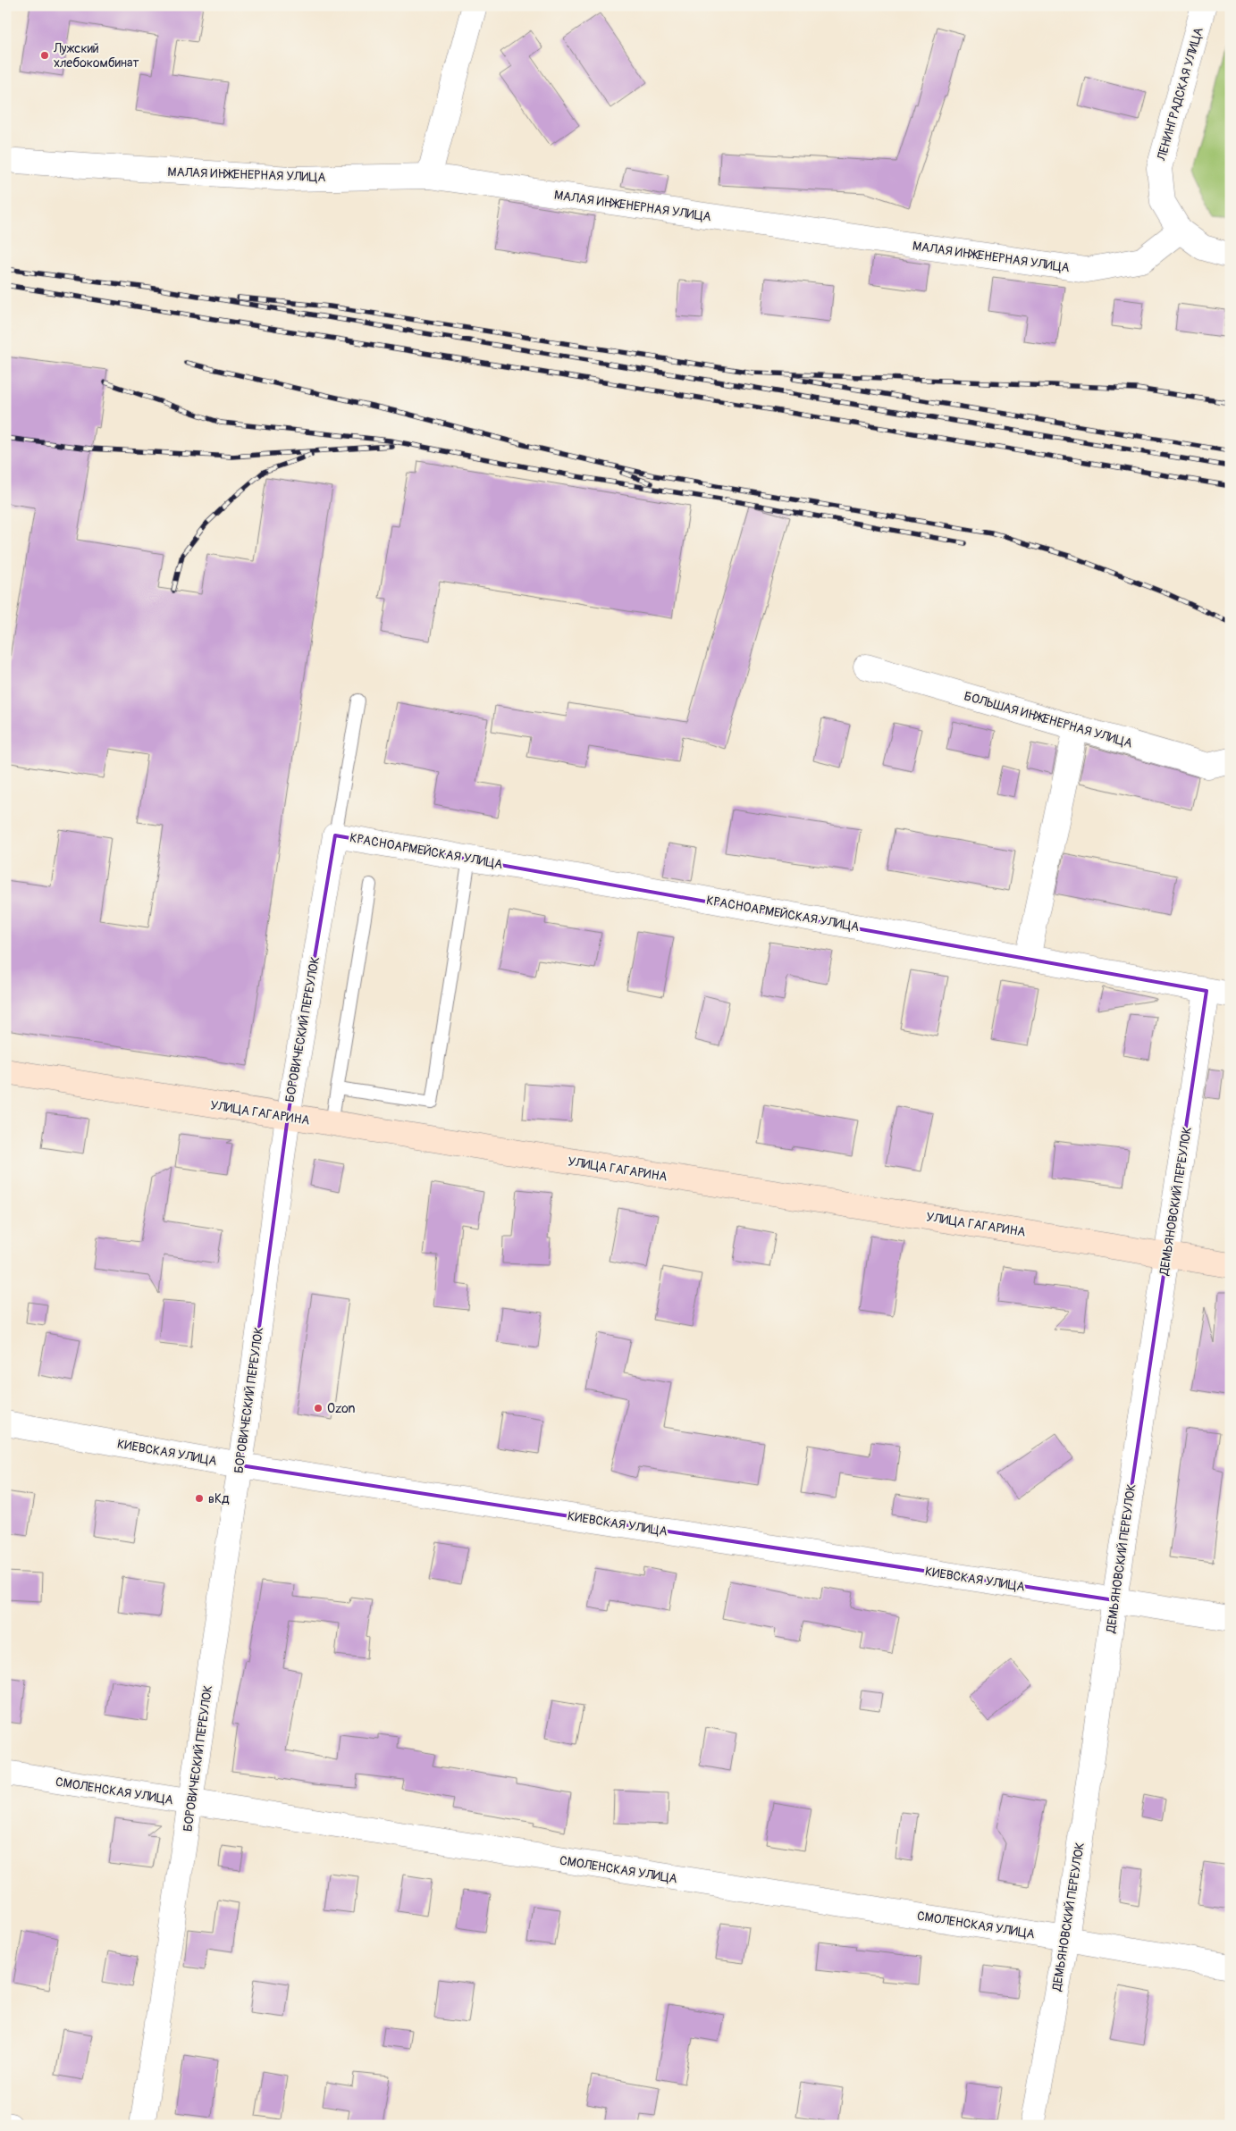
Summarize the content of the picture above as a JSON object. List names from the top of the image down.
{
  "streets": {
    "street": [
      "ЛЕНИНГРАДСКАЯ УЛИЦА",
      "МАЛАЯ ИНЖЕНЕРНАЯ УЛИЦА",
      "БОЛЬШАЯ ИНЖЕНЕРНАЯ УЛИЦА",
      "КРАСНОАРМЕЙСКАЯ УЛИЦА",
      "БОРОВИЧЕСКИЙ ПЕРЕУЛОК",
      "УЛИЦА ГАГАРИНА",
      "ДЕМЬЯНОВСКИЙ ПЕРЕУЛОК",
      "КИЕВСКАЯ УЛИЦА",
      "СМОЛЕНСКАЯ УЛИЦА"
    ]
  },
  "crossings": [
    ["ЛЕНИНГРАДСКАЯ УЛИЦА", "МАЛАЯ ИНЖЕНЕРНАЯ УЛИЦА"],
    ["КРАСНОАРМЕЙСКАЯ УЛИЦА", "БОРОВИЧЕСКИЙ ПЕРЕУЛОК"],
    ["КРАСНОАРМЕЙСКАЯ УЛИЦА", "ДЕМЬЯНОВСКИЙ ПЕРЕУЛОК"],
    ["БОРОВИЧЕСКИЙ ПЕРЕУЛОК", "УЛИЦА ГАГАРИНА"],
    ["БОРОВИЧЕСКИЙ ПЕРЕУЛОК", "КИЕВСКАЯ УЛИЦА"],
    ["БОРОВИЧЕСКИЙ ПЕРЕУЛОК", "СМОЛЕНСКАЯ УЛИЦА"],
    ["УЛИЦА ГАГАРИНА", "ДЕМЬЯНОВСКИЙ ПЕРЕУЛОК"],
    ["ДЕМЬЯНОВСКИЙ ПЕРЕУЛОК", "КИЕВСКАЯ УЛИЦА"],
    ["ДЕМЬЯНОВСКИЙ ПЕРЕУЛОК", "СМОЛЕНСКАЯ УЛИЦА"]
  ],
  "places": ["Лужский хлебокомбинат", "Ozon", "вКд"]
}
